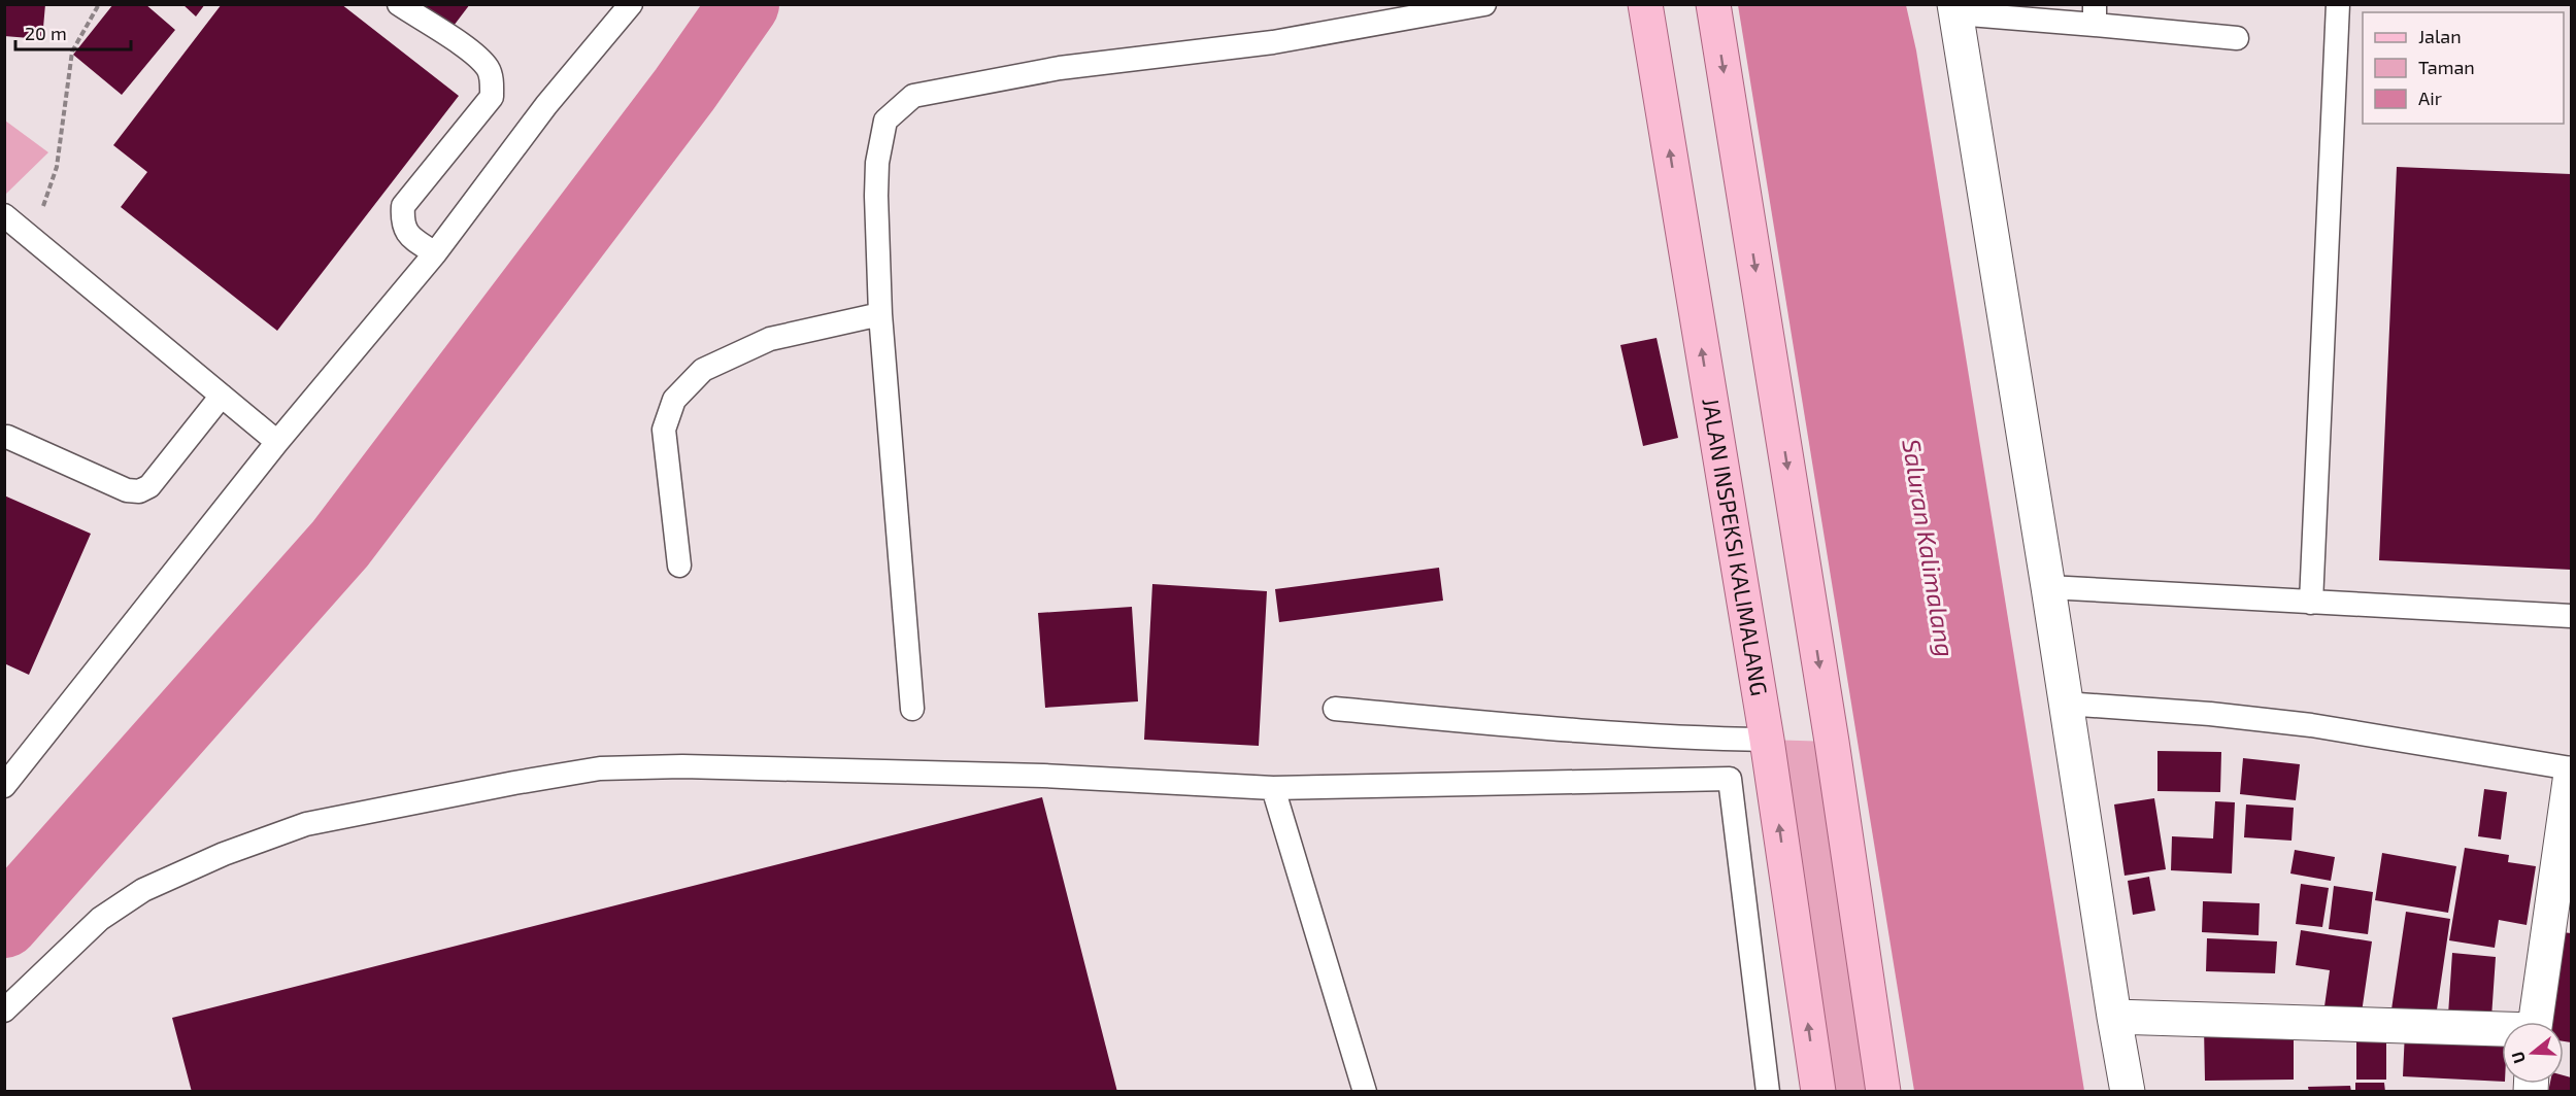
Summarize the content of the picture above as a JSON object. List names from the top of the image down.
{
  "streets": {
    "main road": ["JALAN INSPEKSI KALIMALANG"]
  },
  "water": ["Saluran Kalimalang"],
  "legend": ["Jalan", "Taman", "Air"],
  "scale_bar": "20 m",
  "north": "left"
}
